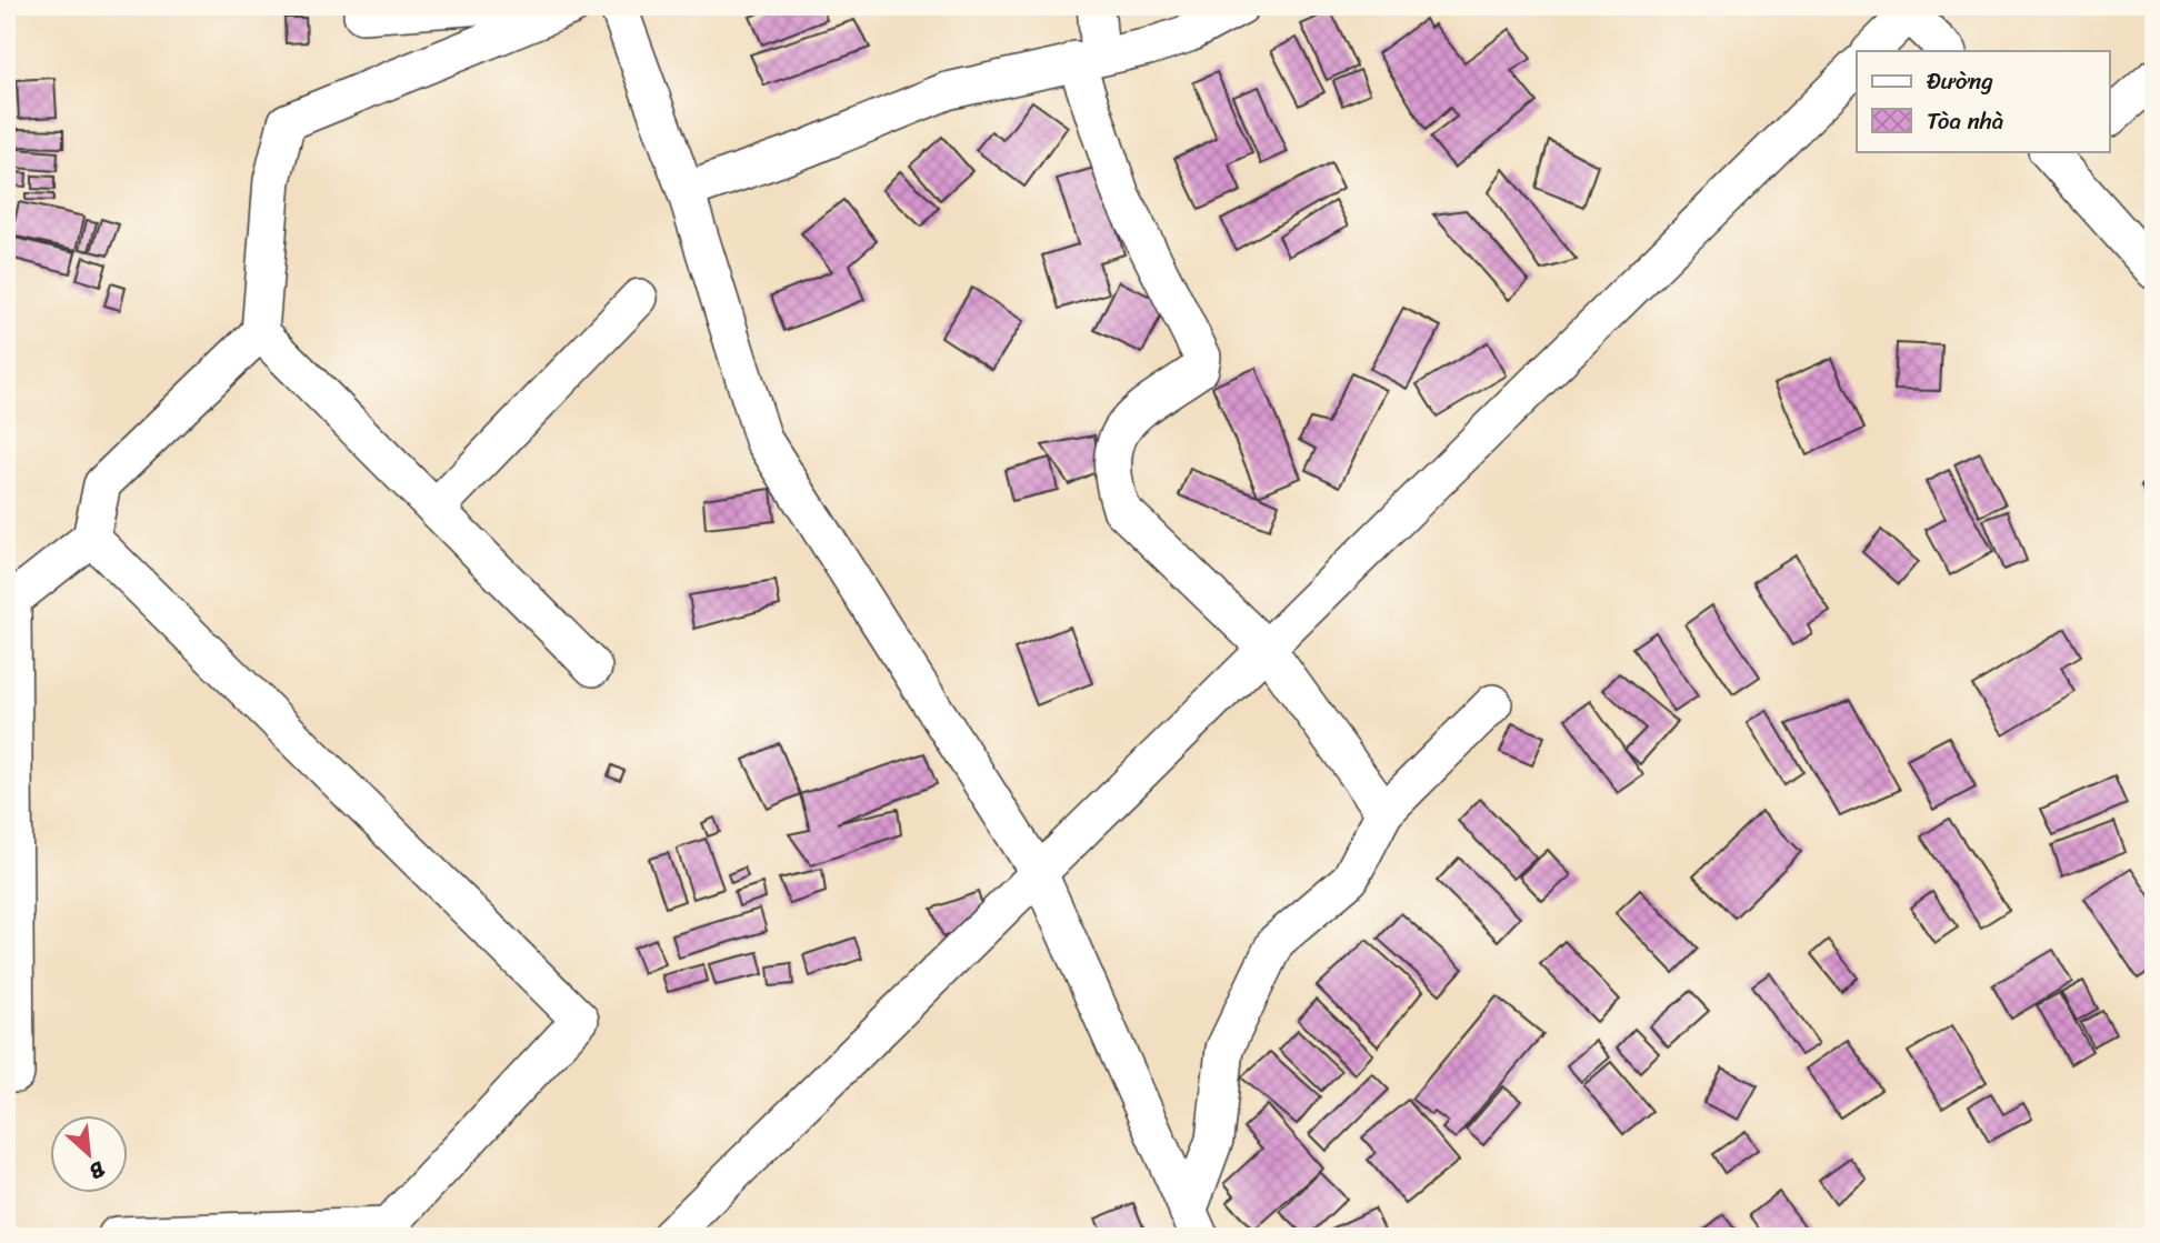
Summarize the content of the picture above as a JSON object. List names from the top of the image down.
{
  "legend": ["Đường", "Tòa nhà"],
  "north": "bottom right"
}
